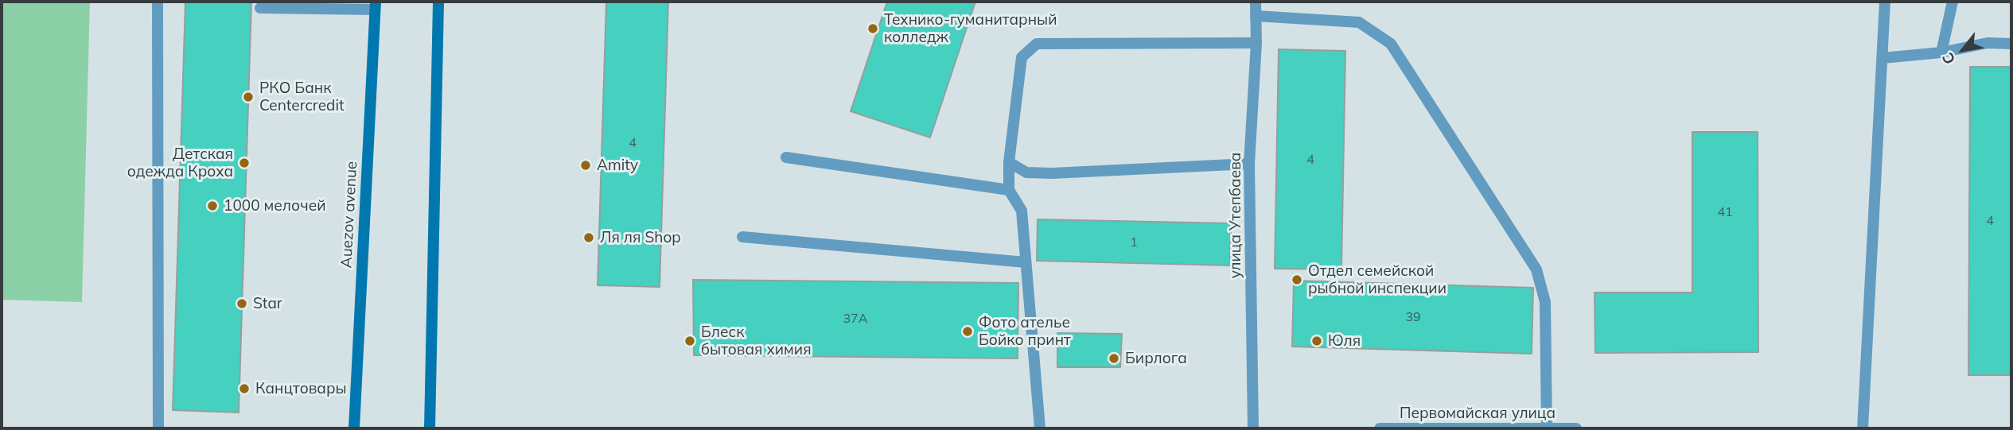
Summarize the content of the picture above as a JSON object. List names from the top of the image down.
{
  "streets": {
    "main road": ["Auezov avenue"],
    "street": ["улица Утепбаева", "Первомайская улица"]
  },
  "places": [
    "Технико-гуманитарный колледж",
    "РКО Банк Centercredit",
    "Детская одежда Кроха",
    "Amity",
    "1000 мелочей",
    "Ля ля Shop",
    "Отдел семейской рыбной инспекции",
    "Star",
    "Фото ателье Бойко принт",
    "Блеск бытовая химия",
    "Юля",
    "Бирлога",
    "Канцтовары"
  ],
  "house_numbers": [
    "4",
    "4",
    "41",
    "4",
    "1",
    "39",
    "37А"
  ],
  "north": "bottom left"
}
